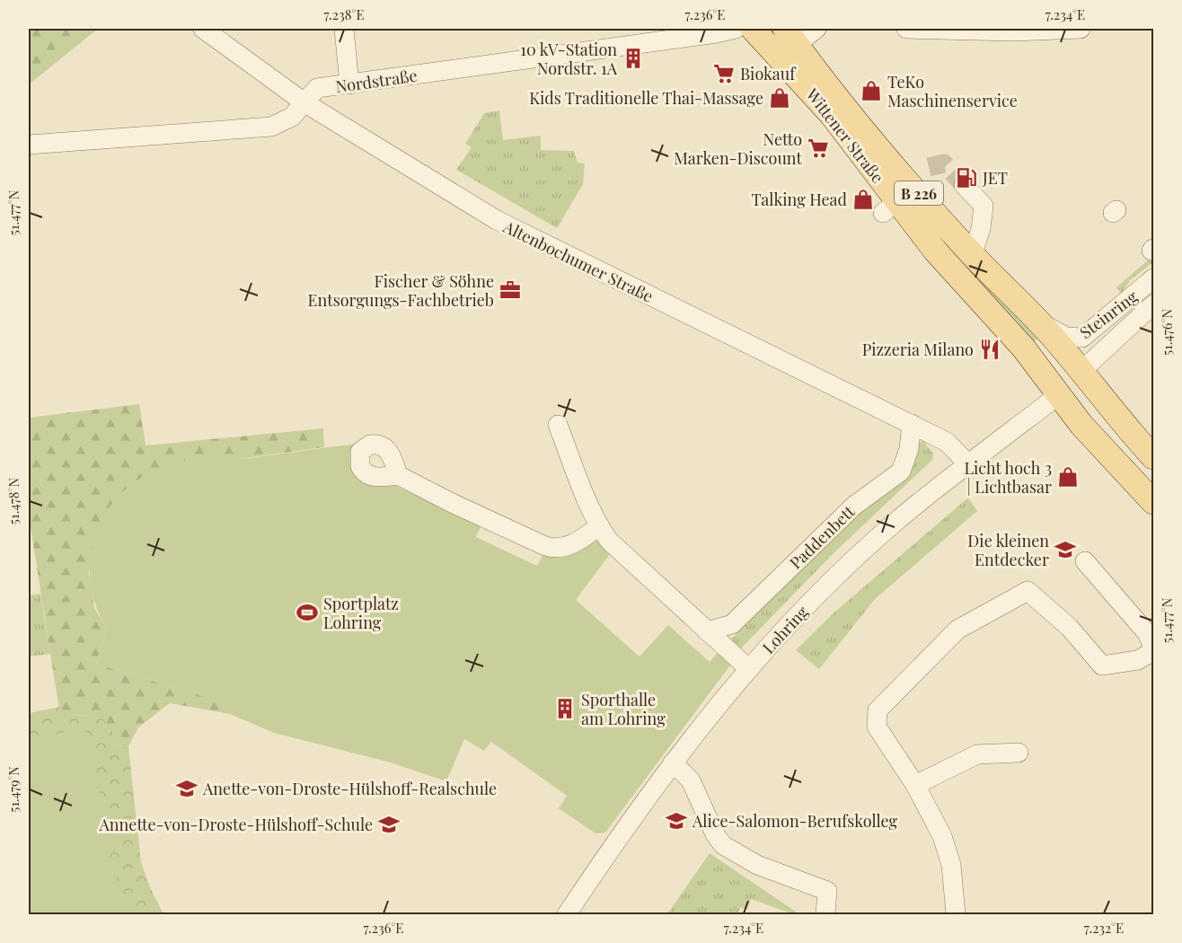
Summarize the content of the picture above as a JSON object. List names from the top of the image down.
{
  "streets": {
    "main road": ["Wittener Straße", "B 226"],
    "street": [
      "Nordstraße",
      "Altenbochumer Straße",
      "Steinring",
      "Paddenbett",
      "Lohring"
    ]
  },
  "crossings": [
    ["Nordstraße", "Altenbochumer Straße"],
    ["Wittener Straße", "Steinring"],
    ["Wittener Straße", "Lohring"],
    ["Altenbochumer Straße", "Paddenbett"],
    ["Altenbochumer Straße", "Lohring"]
  ],
  "places": {
    "building": ["10 kV-Station Nordstr. 1A", "Sporthalle am Lohring"],
    "supermarket": ["Biokauf", "Netto Marken-Discount"],
    "shop": [
      "TeKo Maschinenservice",
      "Kids Traditionelle Thai-Massage",
      "Talking Head",
      "Licht hoch 3 | Lichtbasar"
    ],
    "fuel station": ["JET"],
    "office": ["Fischer & Söhne Entsorgungs-Fachbetrieb"],
    "restaurant": ["Pizzeria Milano"],
    "school or university": [
      "Die kleinen Entdecker",
      "Anette-von-Droste-Hülshoff-Realschule",
      "Alice-Salomon-Berufskolleg",
      "Annette-von-Droste-Hülshoff-Schule"
    ],
    "sports": ["Sportplatz Lohring"]
  },
  "coordinates": [
    "7.238°E",
    "7.236°E",
    "7.234°E",
    "51.477°N",
    "51.476°N",
    "51.478°N",
    "51.479°N",
    "7.232°E"
  ]
}
